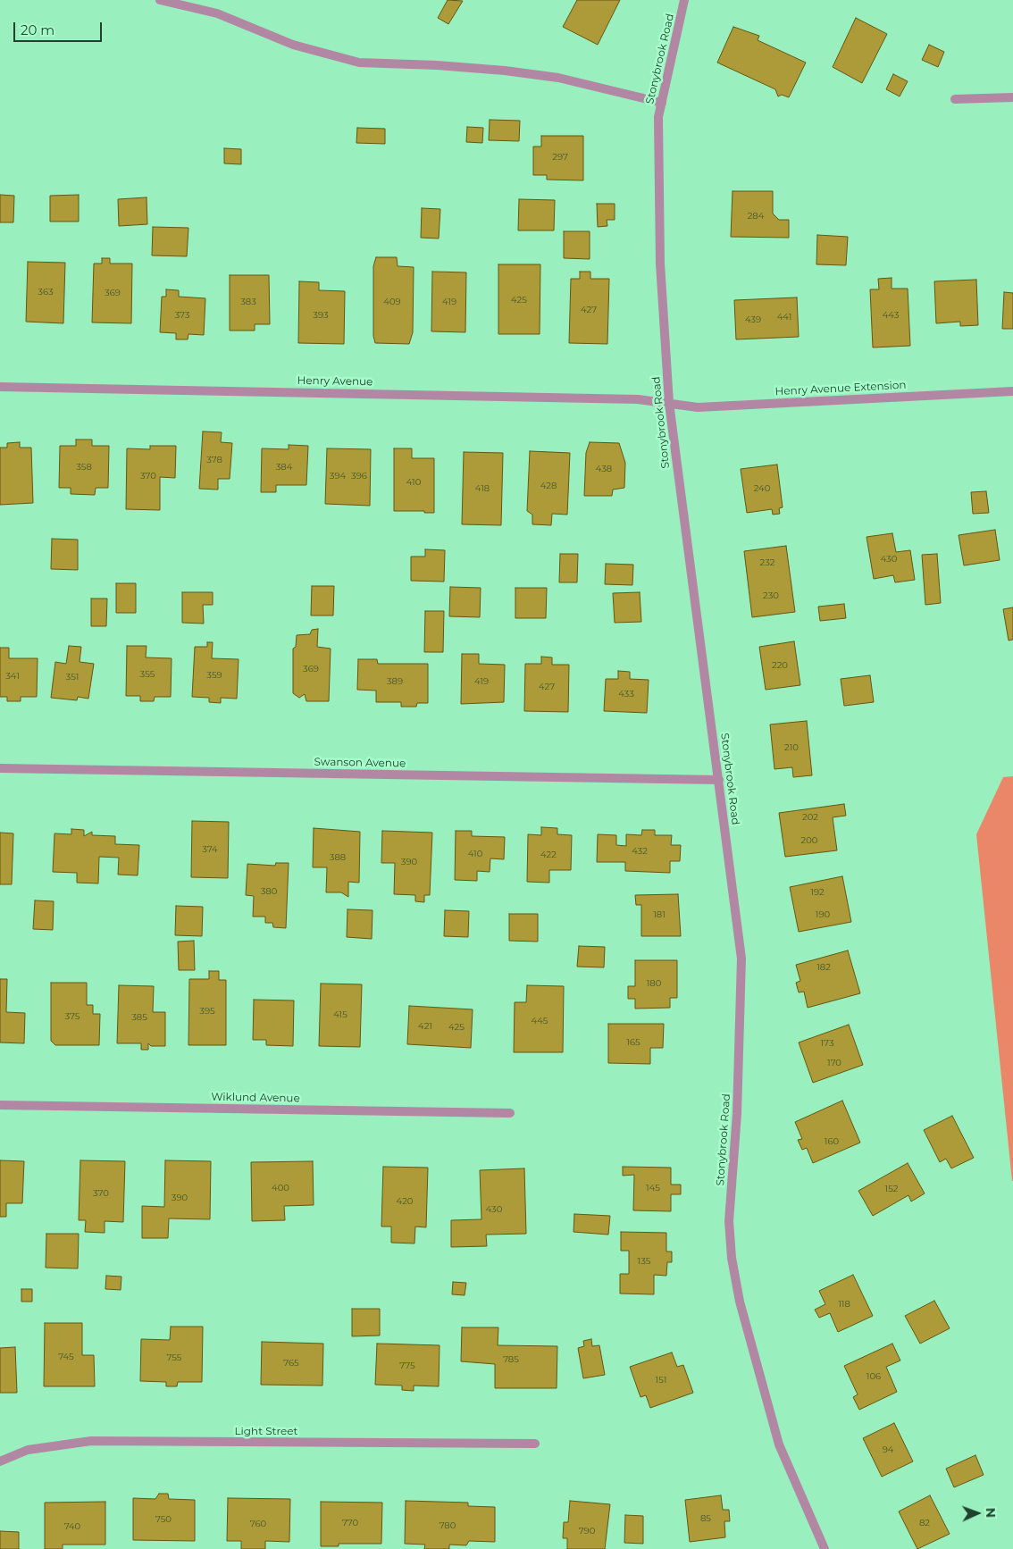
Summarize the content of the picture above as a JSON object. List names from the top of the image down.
{
  "streets": {
    "street": [
      "Stonybrook Road",
      "Henry Avenue",
      "Henry Avenue Extension",
      "Swanson Avenue",
      "Wiklund Avenue",
      "Light Street"
    ]
  },
  "crossings": [
    ["Stonybrook Road", "Henry Avenue"],
    ["Stonybrook Road", "Henry Avenue Extension"],
    ["Stonybrook Road", "Swanson Avenue"],
    ["Henry Avenue", "Henry Avenue Extension"]
  ],
  "house_numbers": [
    "297",
    "284",
    "363",
    "369",
    "425",
    "383",
    "409",
    "419",
    "427",
    "373",
    "393",
    "443",
    "441",
    "439",
    "378",
    "358",
    "384",
    "438",
    "370",
    "394",
    "396",
    "410",
    "428",
    "418",
    "240",
    "430",
    "232",
    "230",
    "220",
    "369",
    "355",
    "359",
    "341",
    "351",
    "389",
    "419",
    "427",
    "433",
    "210",
    "202",
    "200",
    "374",
    "432",
    "410",
    "422",
    "388",
    "390",
    "380",
    "192",
    "181",
    "190",
    "182",
    "180",
    "395",
    "415",
    "375",
    "385",
    "445",
    "421",
    "425",
    "165",
    "173",
    "170",
    "160",
    "400",
    "145",
    "152",
    "370",
    "390",
    "420",
    "430",
    "135",
    "118",
    "745",
    "755",
    "785",
    "765",
    "775",
    "106",
    "151",
    "94",
    "85",
    "750",
    "770",
    "82",
    "760",
    "780",
    "740",
    "790"
  ],
  "scale_bar": "20 m",
  "north": "right"
}
